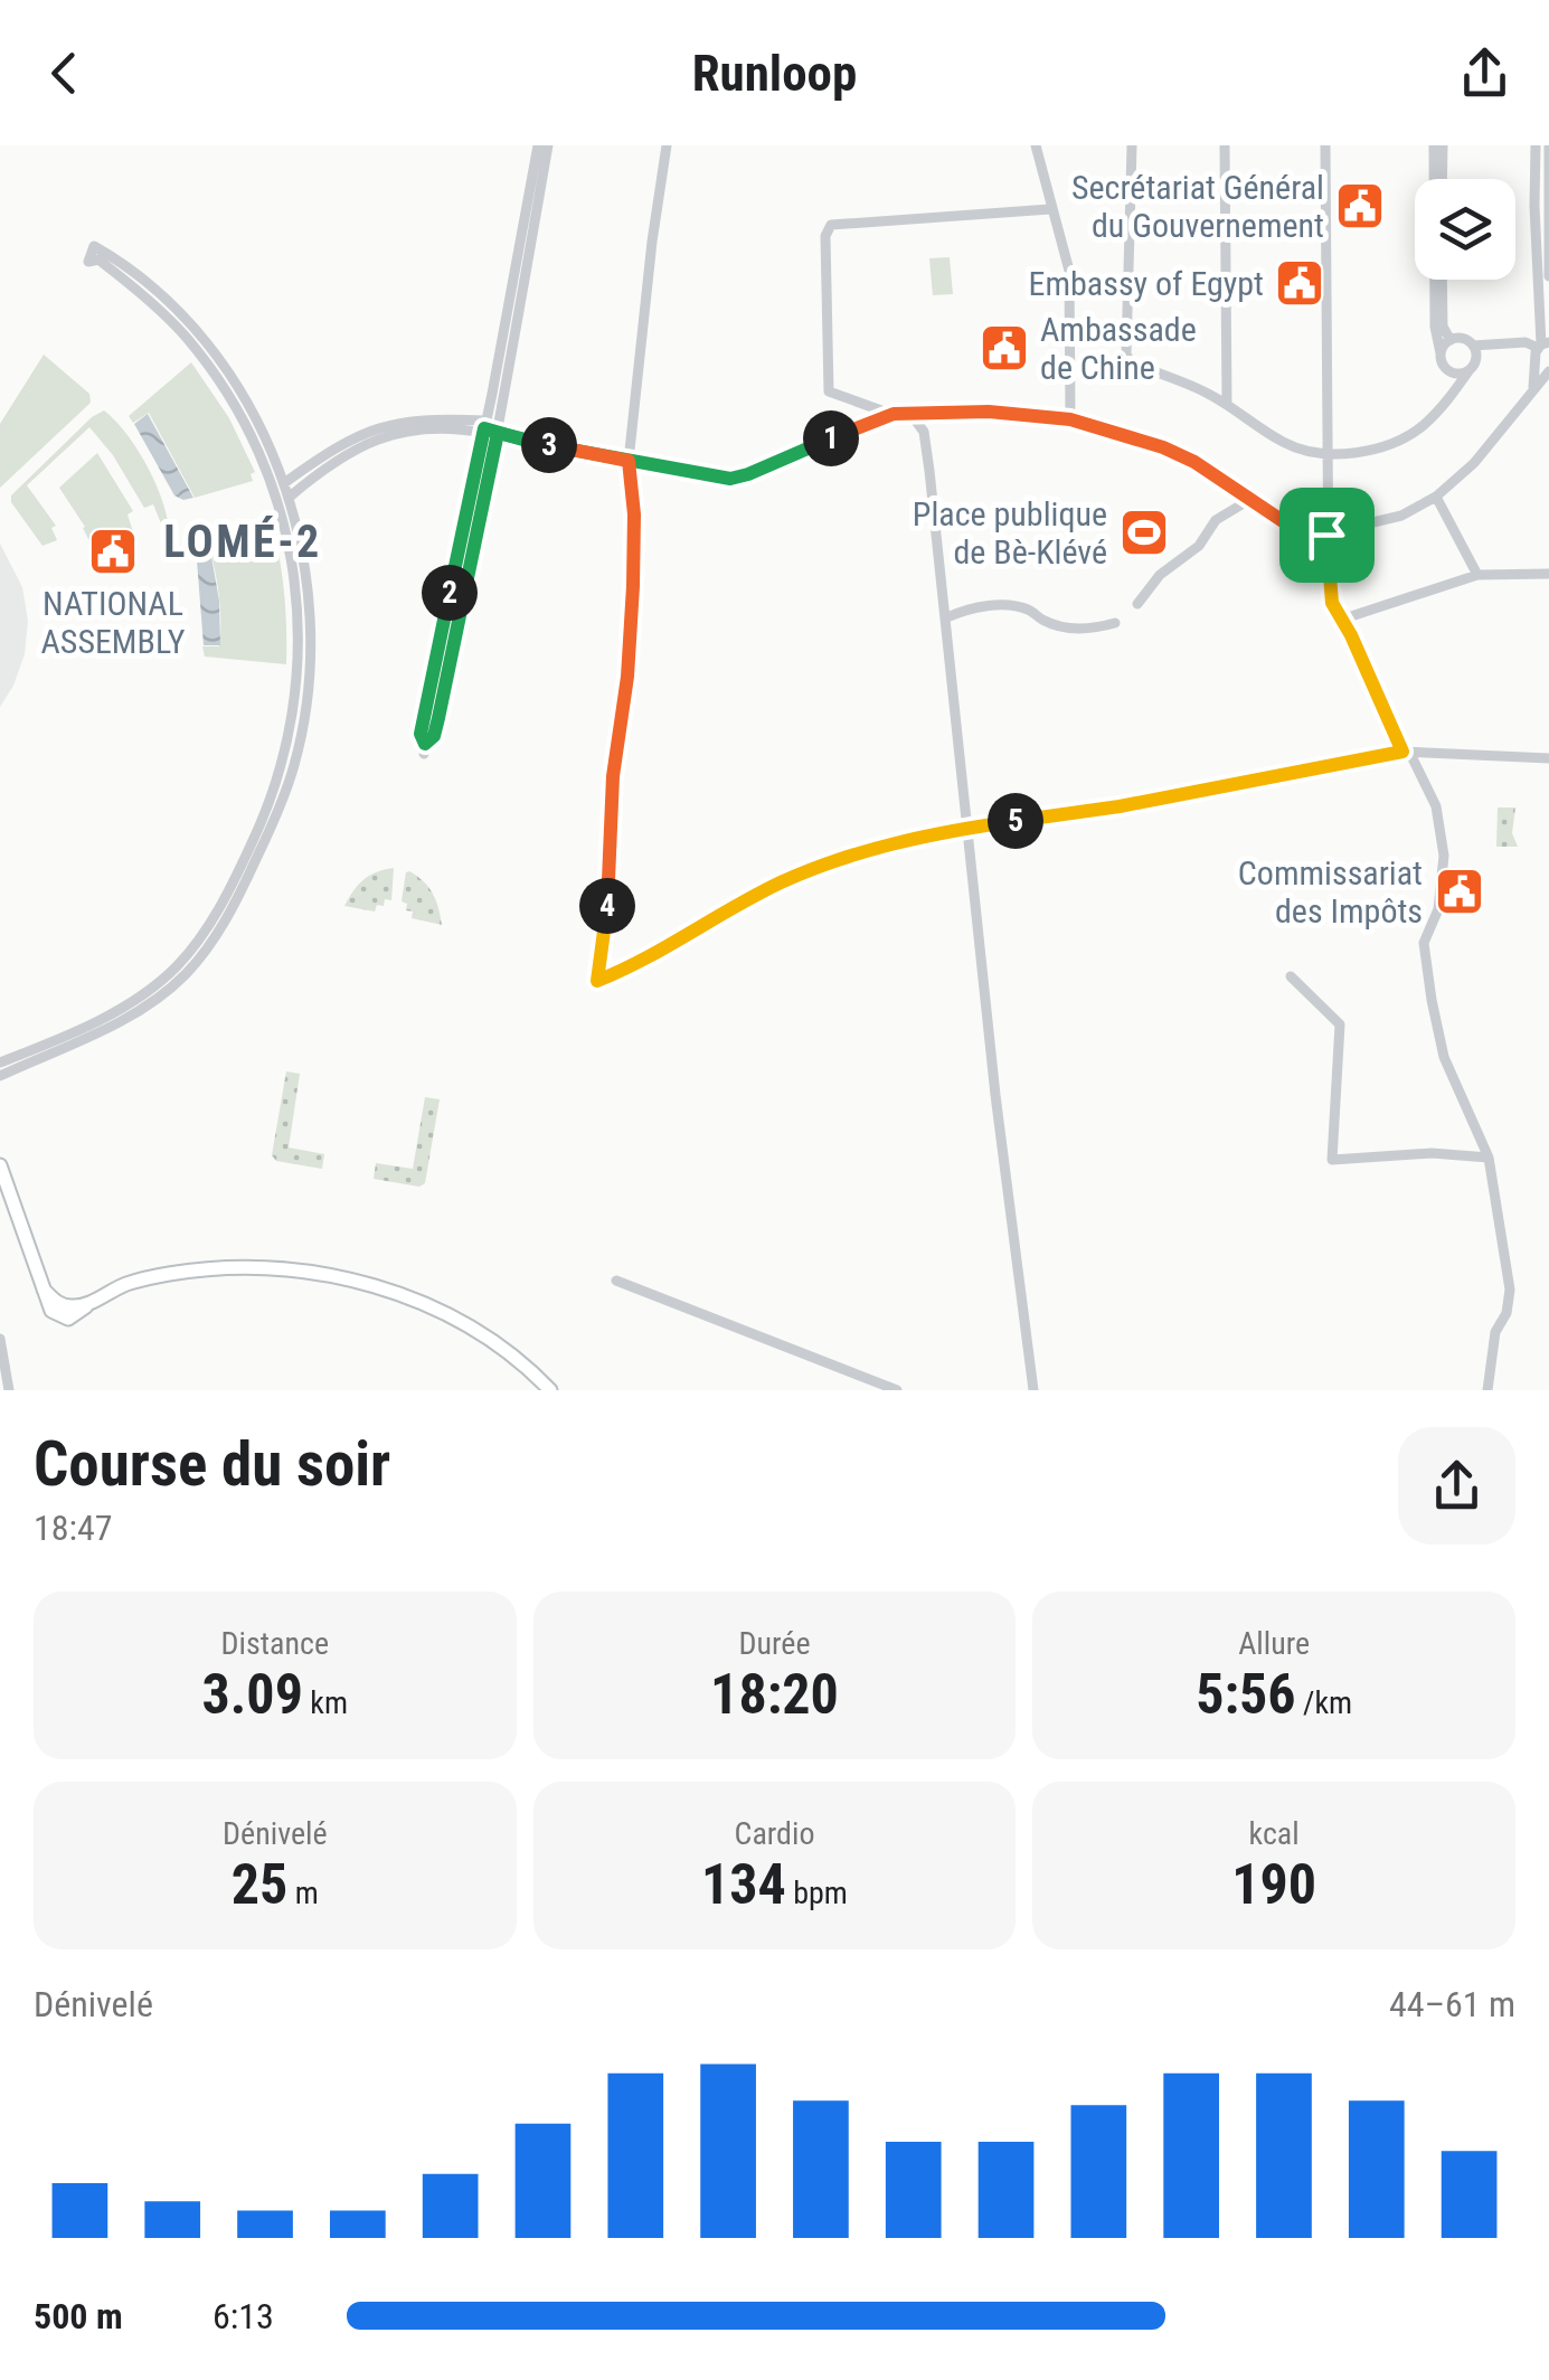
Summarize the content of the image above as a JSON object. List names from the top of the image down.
{
  "districts": ["LOMÉ-2"],
  "places": {
    "public building": [
      "Secrétariat Général du Gouvernement",
      "Embassy of Egypt",
      "Ambassade de Chine",
      "NATIONAL ASSEMBLY",
      "Commissariat des Impôts"
    ],
    "sports": ["Place publique de Bè-Klévé"]
  },
  "page": {
    "header": "Runloop",
    "pins": [
      "1",
      "3",
      "2",
      "5",
      "4"
    ],
    "heading": ["Course du soir", "18:47"],
    "stats": [
      ["Distance", "3.09 km"],
      ["Durée", "18:20"],
      ["Allure", "5:56 /km"],
      ["Dénivelé", "25 m"],
      ["Cardio", "134 bpm"],
      ["kcal", "190"]
    ],
    "chart": ["Dénivelé", "44–61 m"],
    "list": [
      {
        "name": "500 m",
        "note": "6:13"
      }
    ]
  }
}
